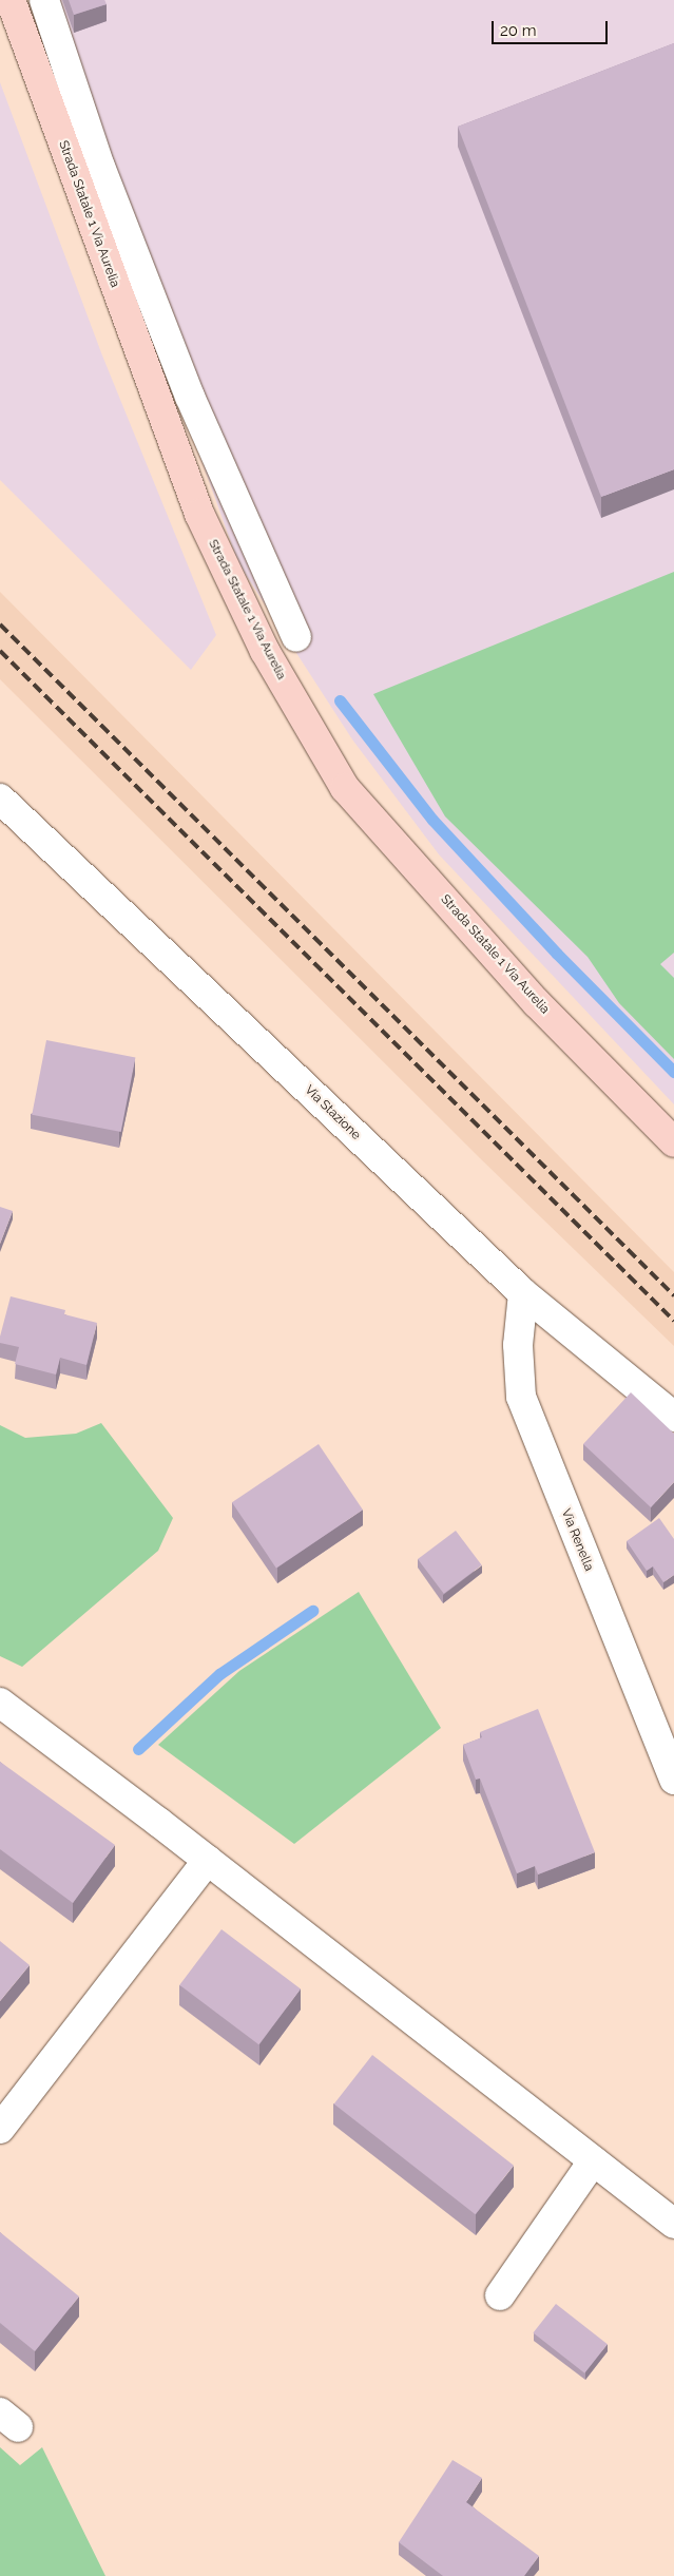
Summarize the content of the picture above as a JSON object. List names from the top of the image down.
{
  "streets": {
    "main road": ["Strada Statale 1 Via Aurelia"],
    "street": ["Via Stazione", "Via Renella"]
  },
  "crossings": [
    ["Via Stazione", "Via Renella"]
  ],
  "scale_bar": "20 m"
}
